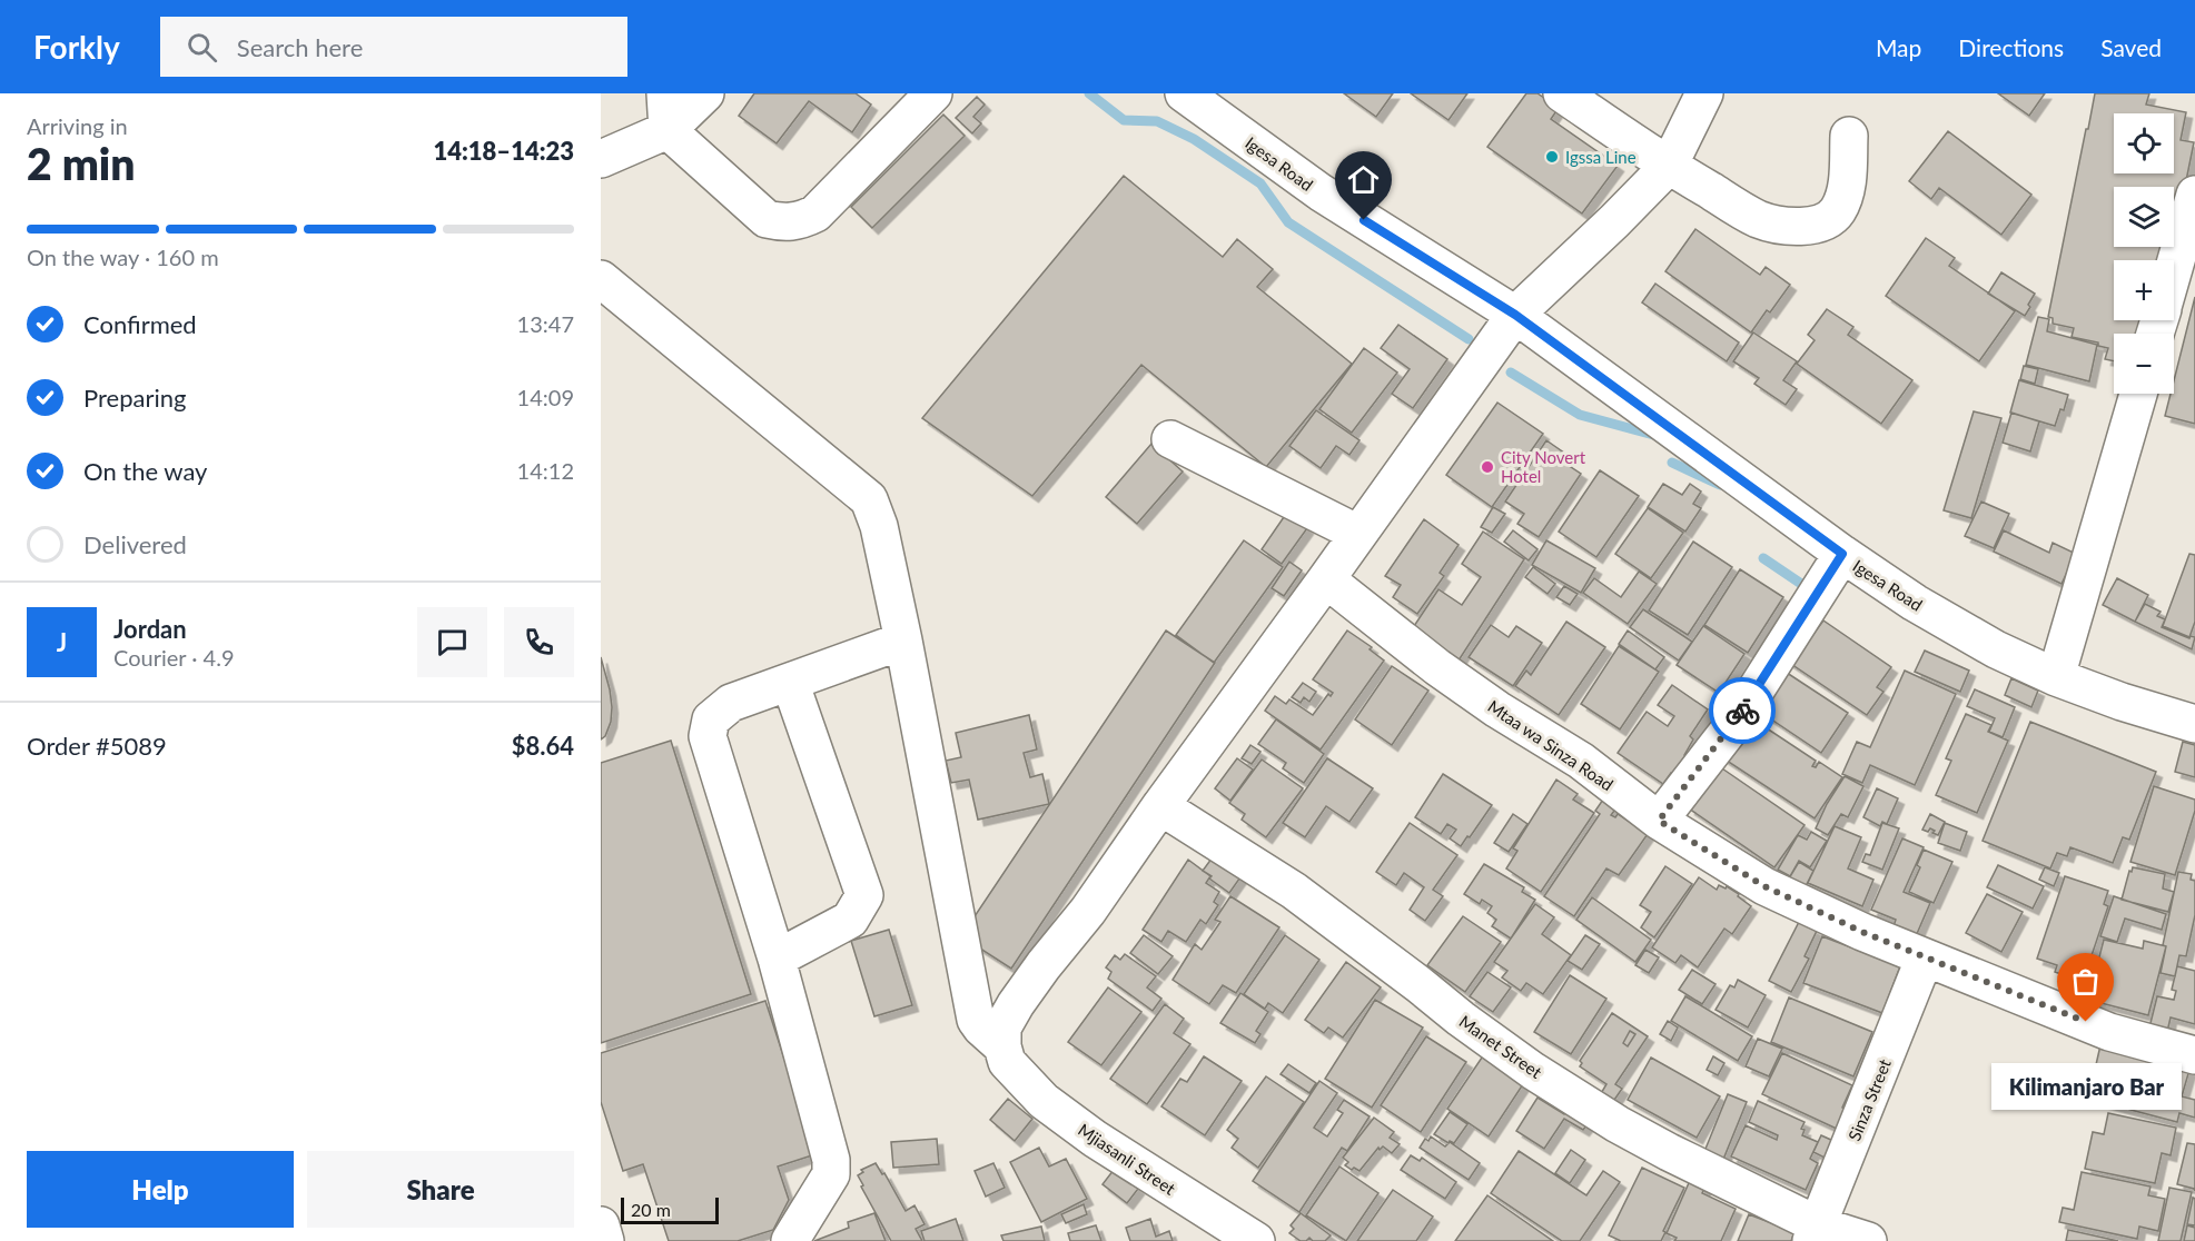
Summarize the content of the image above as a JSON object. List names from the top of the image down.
{
  "streets": {
    "street": [
      "Igesa Road",
      "Mtaa wa Sinza Road",
      "Manet Street",
      "Sinza Street",
      "Mjiasanli Street"
    ]
  },
  "crossings": [
    ["Mtaa wa Sinza Road", "Sinza Street"],
    ["Manet Street", "Sinza Street"]
  ],
  "places": ["Igssa Line", "City Novert Hotel", "Kilimanjaro Bar"],
  "scale_bar": "20 m",
  "page": {
    "header": "Forkly",
    "search": "Search here",
    "nav": ["Map", "Directions", "Saved"],
    "heading": ["2 min", "Arriving in", "14:18–14:23"],
    "panel": [
      "Jordan",
      "Courier · 4.9",
      "Order #5089",
      "$8.64"
    ],
    "map_buttons": ["+", "−"],
    "bar": "On the way · 160 m",
    "list": [
      ["Confirmed", "13:47"],
      ["Preparing", "14:09"],
      ["On the way", "14:12"],
      "Delivered"
    ],
    "round": "J",
    "bubble": "Kilimanjaro Bar",
    "buttons": ["Help", "Share"],
    "scale": "20 m"
  }
}
